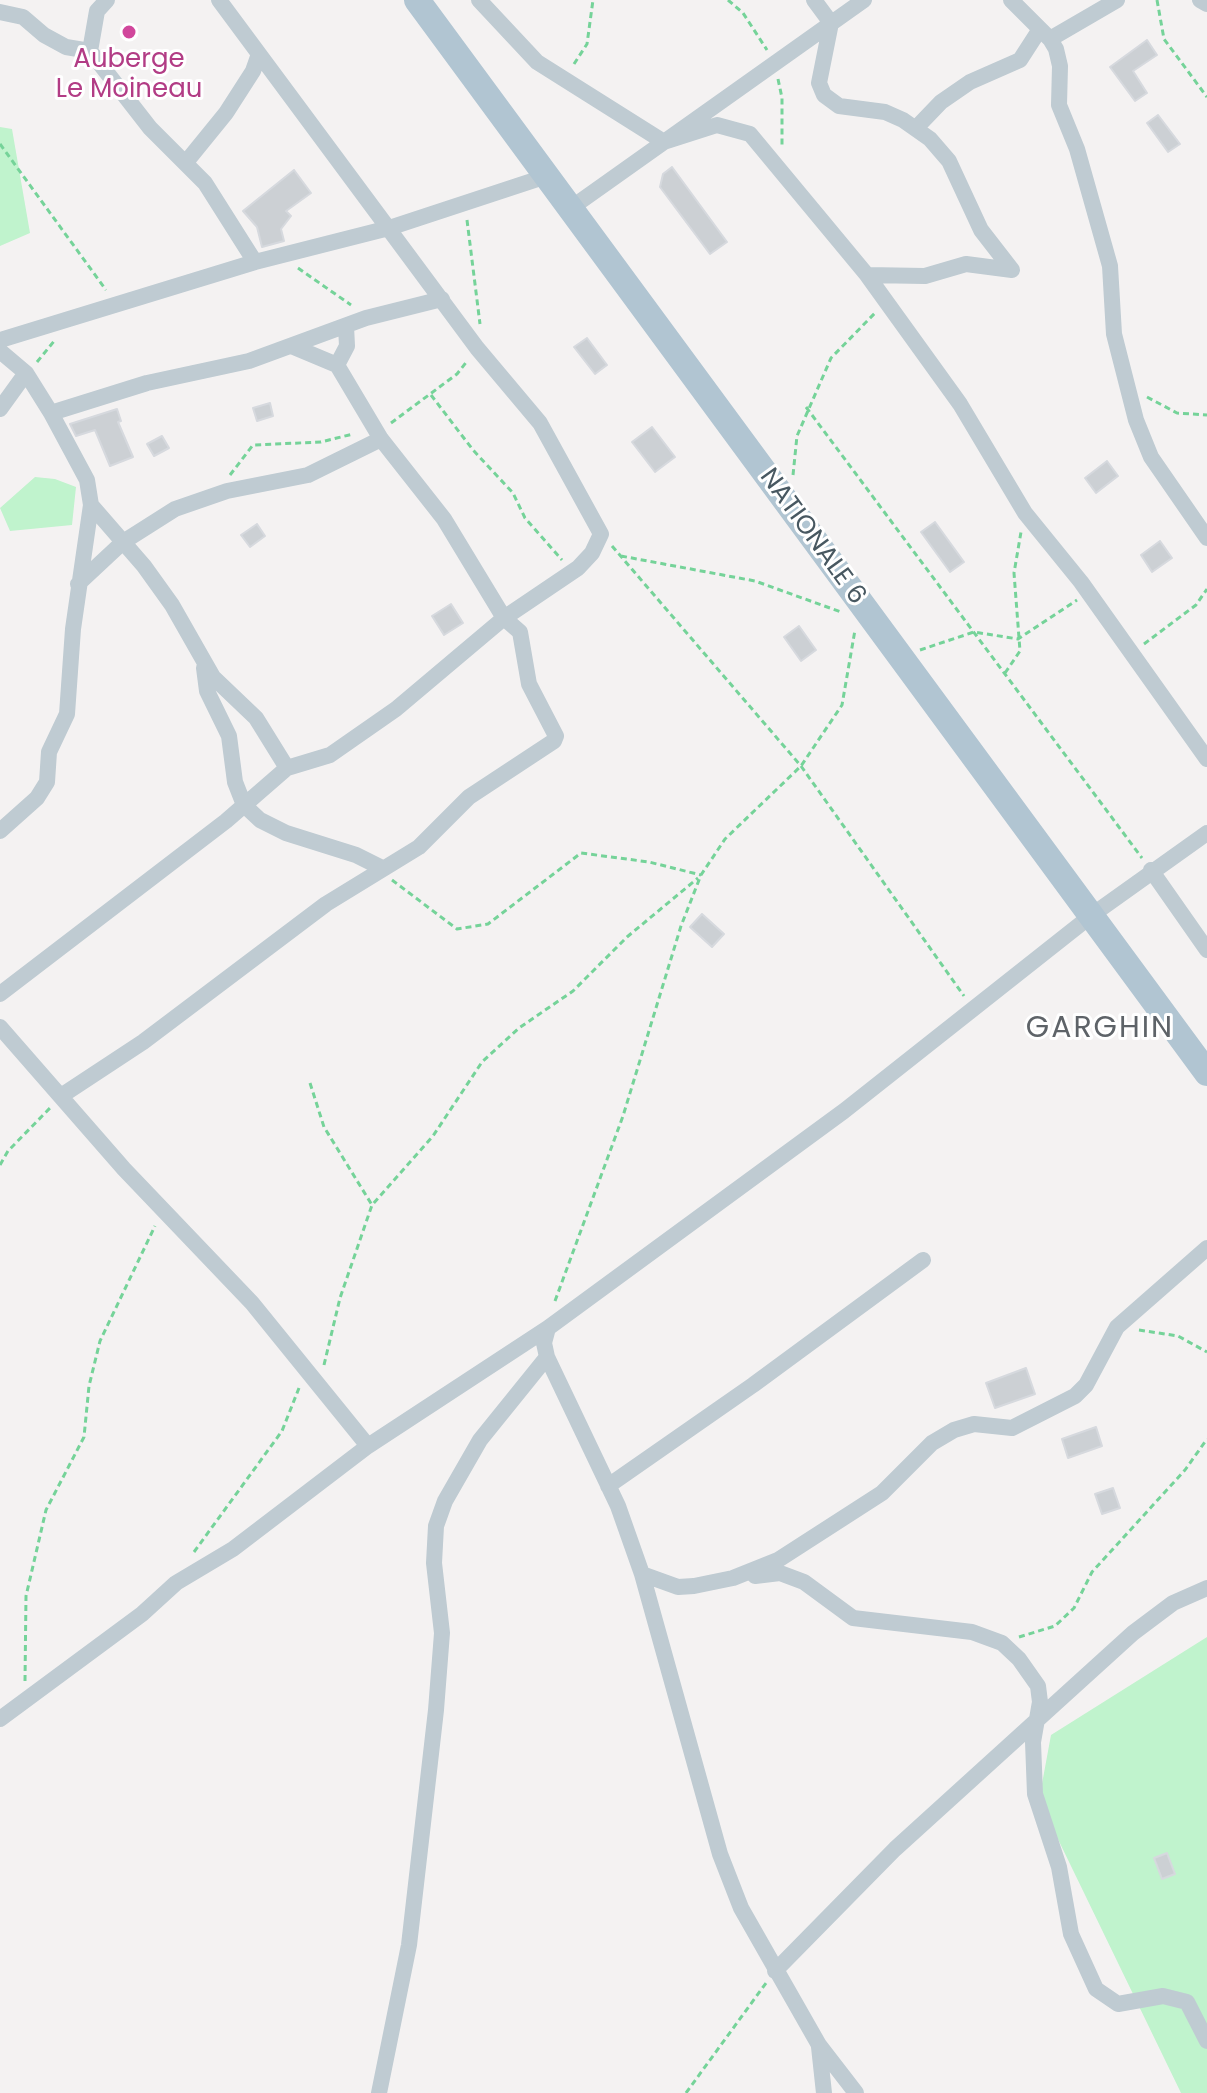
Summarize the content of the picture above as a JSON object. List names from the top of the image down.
{
  "streets": {
    "main road": ["NATIONALE 6"]
  },
  "districts": ["GARGHIN"],
  "places": ["Auberge Le Moineau"]
}
